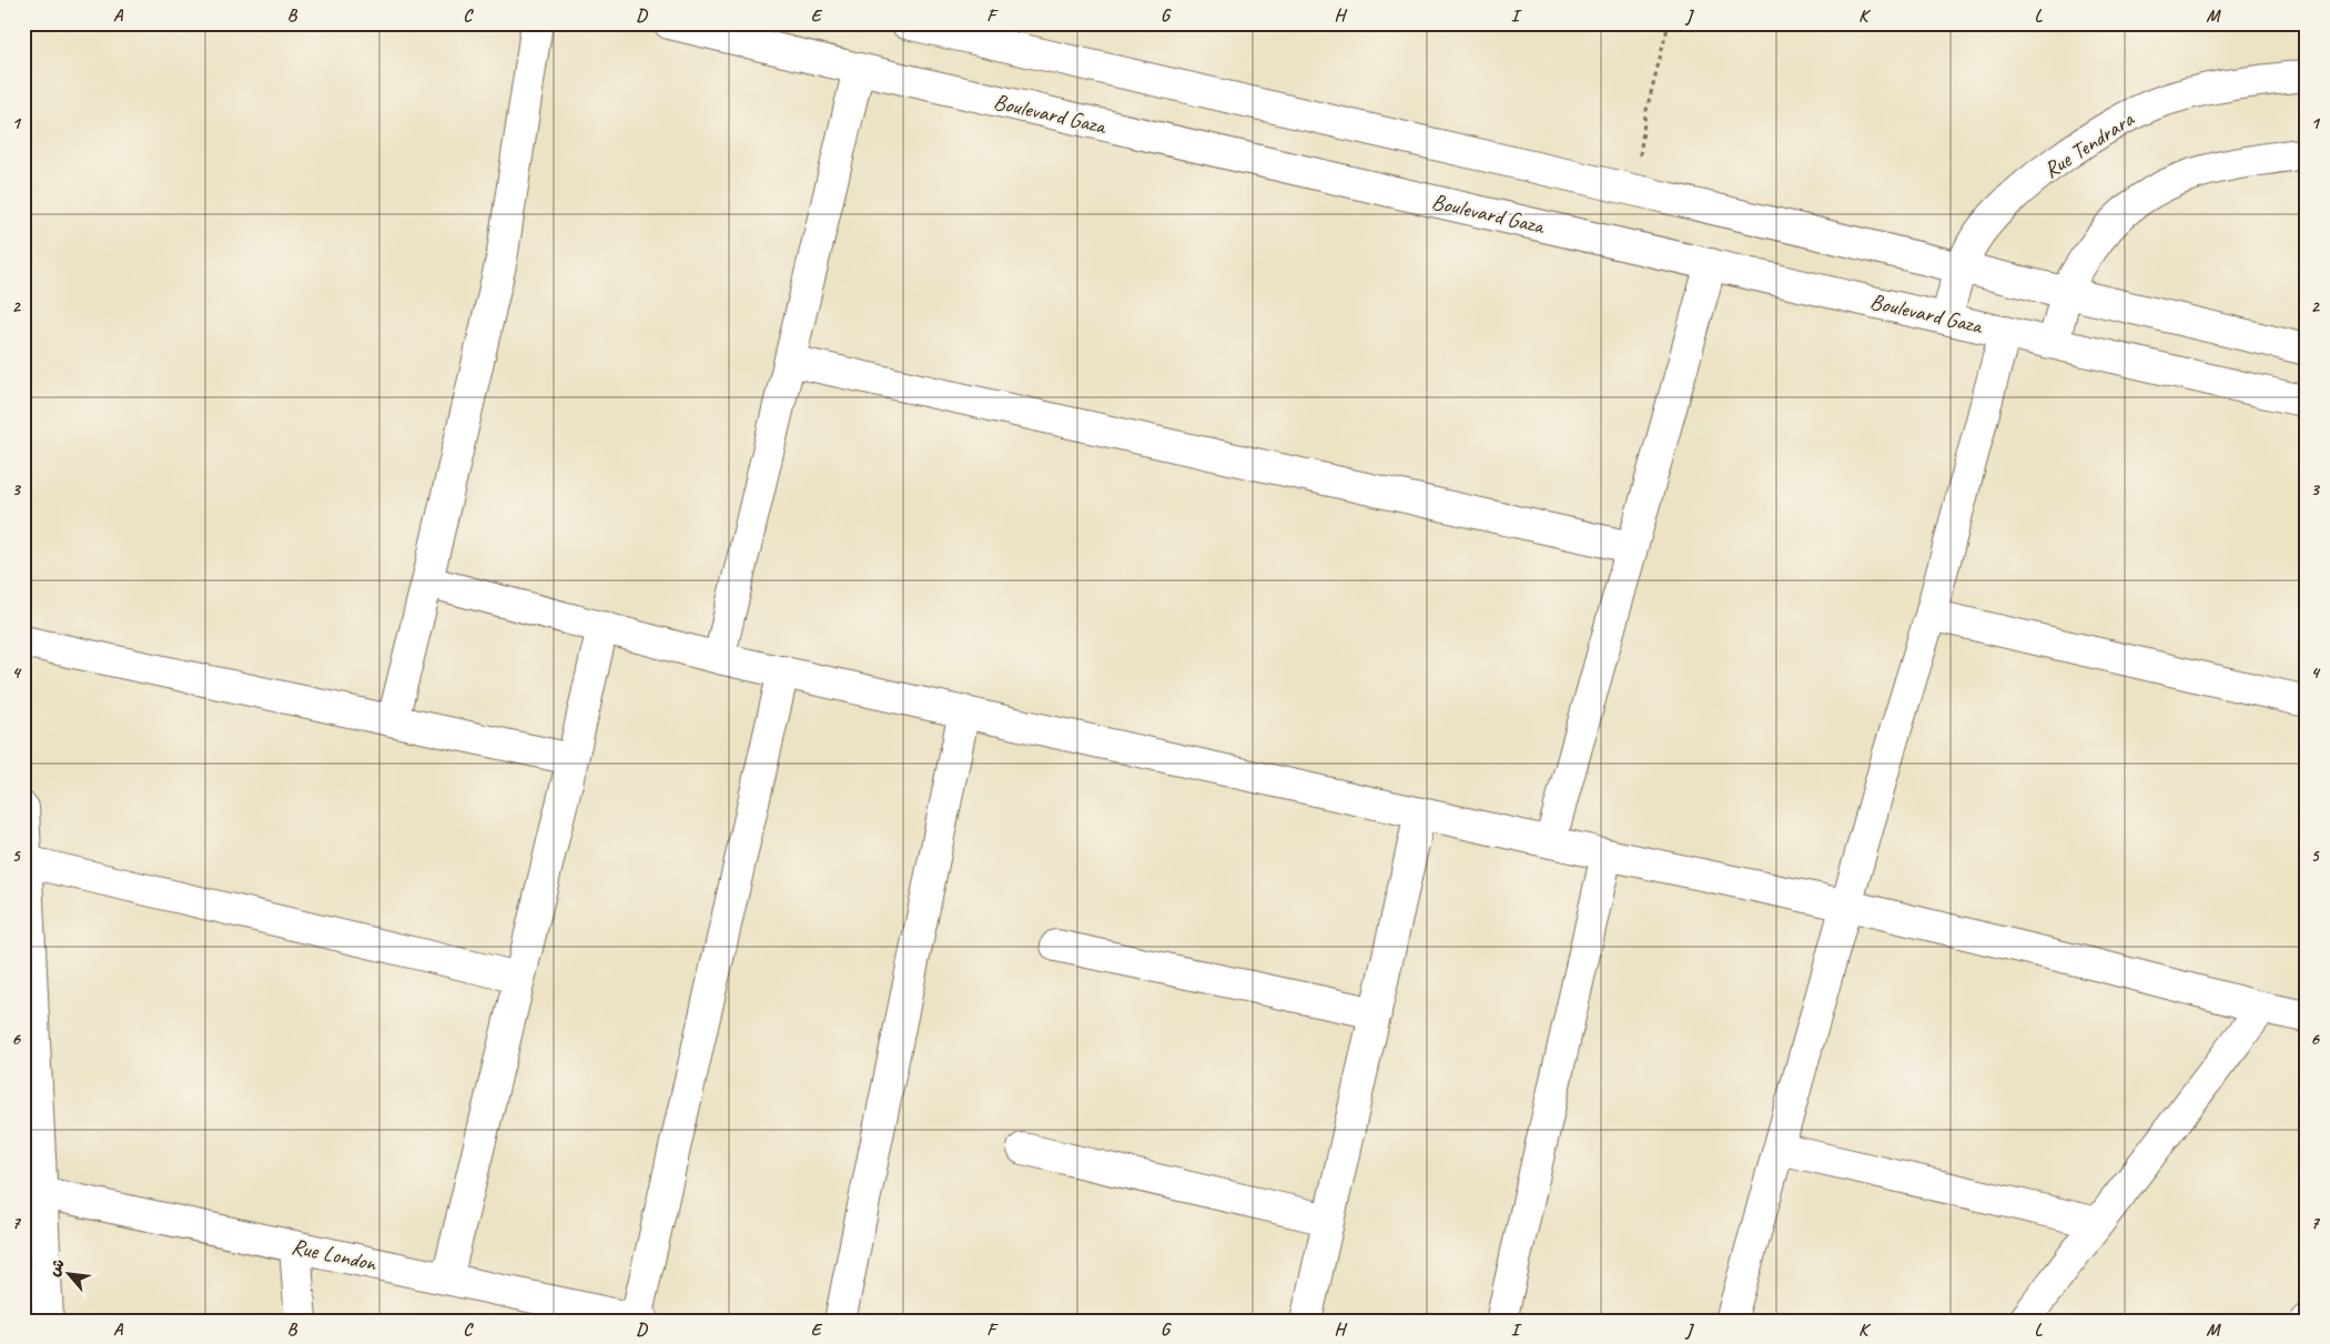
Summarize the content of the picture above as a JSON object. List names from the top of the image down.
{
  "streets": {
    "street": ["Boulevard Gaza", "Rue Tendrara", "Rue London"]
  },
  "crossings": [
    ["Boulevard Gaza", "Rue Tendrara"]
  ],
  "north": "top left",
  "grid": {
    "columns": [
      "A",
      "B",
      "C",
      "D",
      "E",
      "F",
      "G",
      "H",
      "I",
      "J",
      "K",
      "L",
      "M"
    ],
    "rows": [
      "1",
      "2",
      "3",
      "4",
      "5",
      "6",
      "7"
    ]
  }
}
